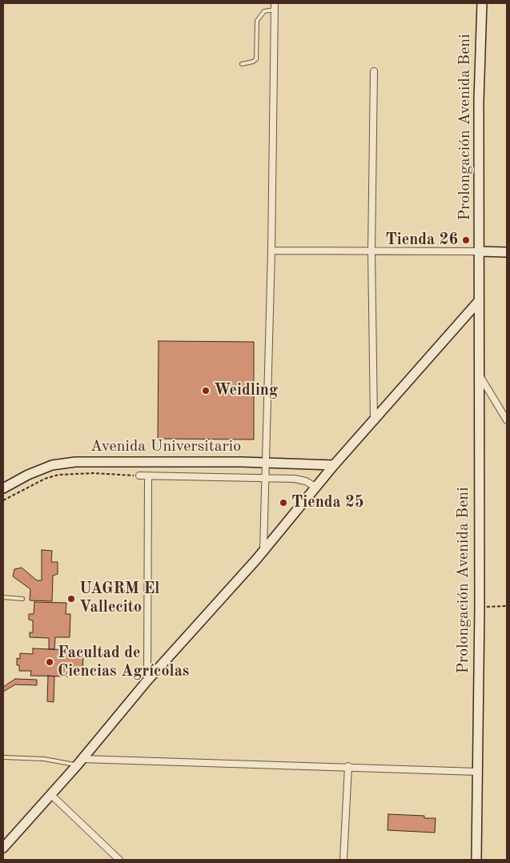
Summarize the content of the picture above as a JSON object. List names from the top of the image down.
{
  "streets": {
    "street": ["Prolongación Avenida Beni", "Avenida Universitario"]
  },
  "places": [
    "Tienda 26",
    "Weidling",
    "Tienda 25",
    "UAGRM El Vallecito",
    "Facultad de Ciencias Agrícolas"
  ]
}
